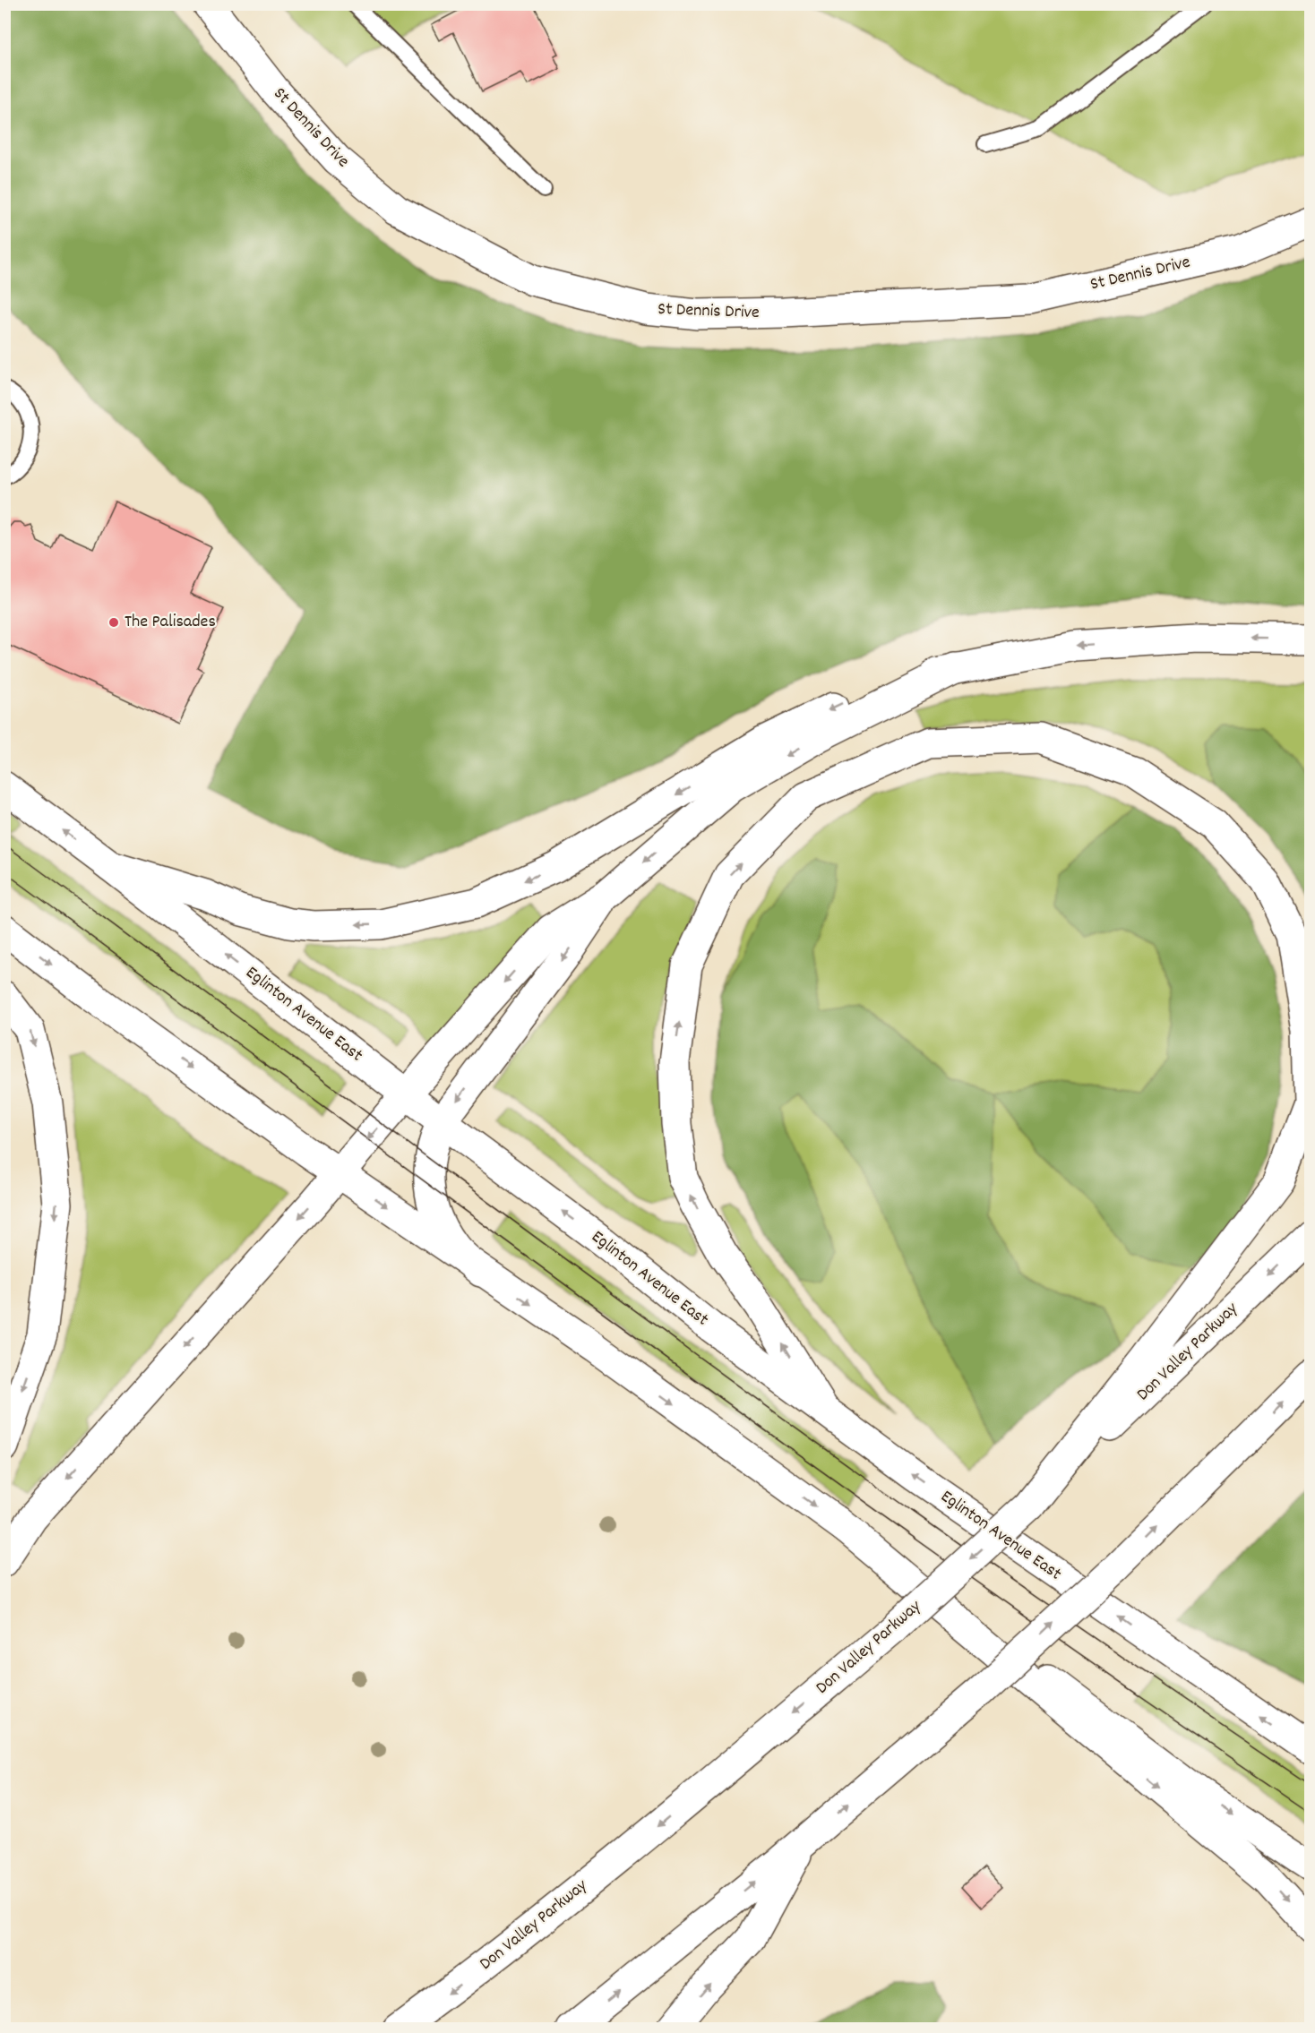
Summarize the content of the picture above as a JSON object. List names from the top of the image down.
{
  "streets": {
    "main road": ["St Dennis Drive", "Eglinton Avenue East", "Don Valley Parkway"]
  },
  "places": ["The Palisades"]
}
